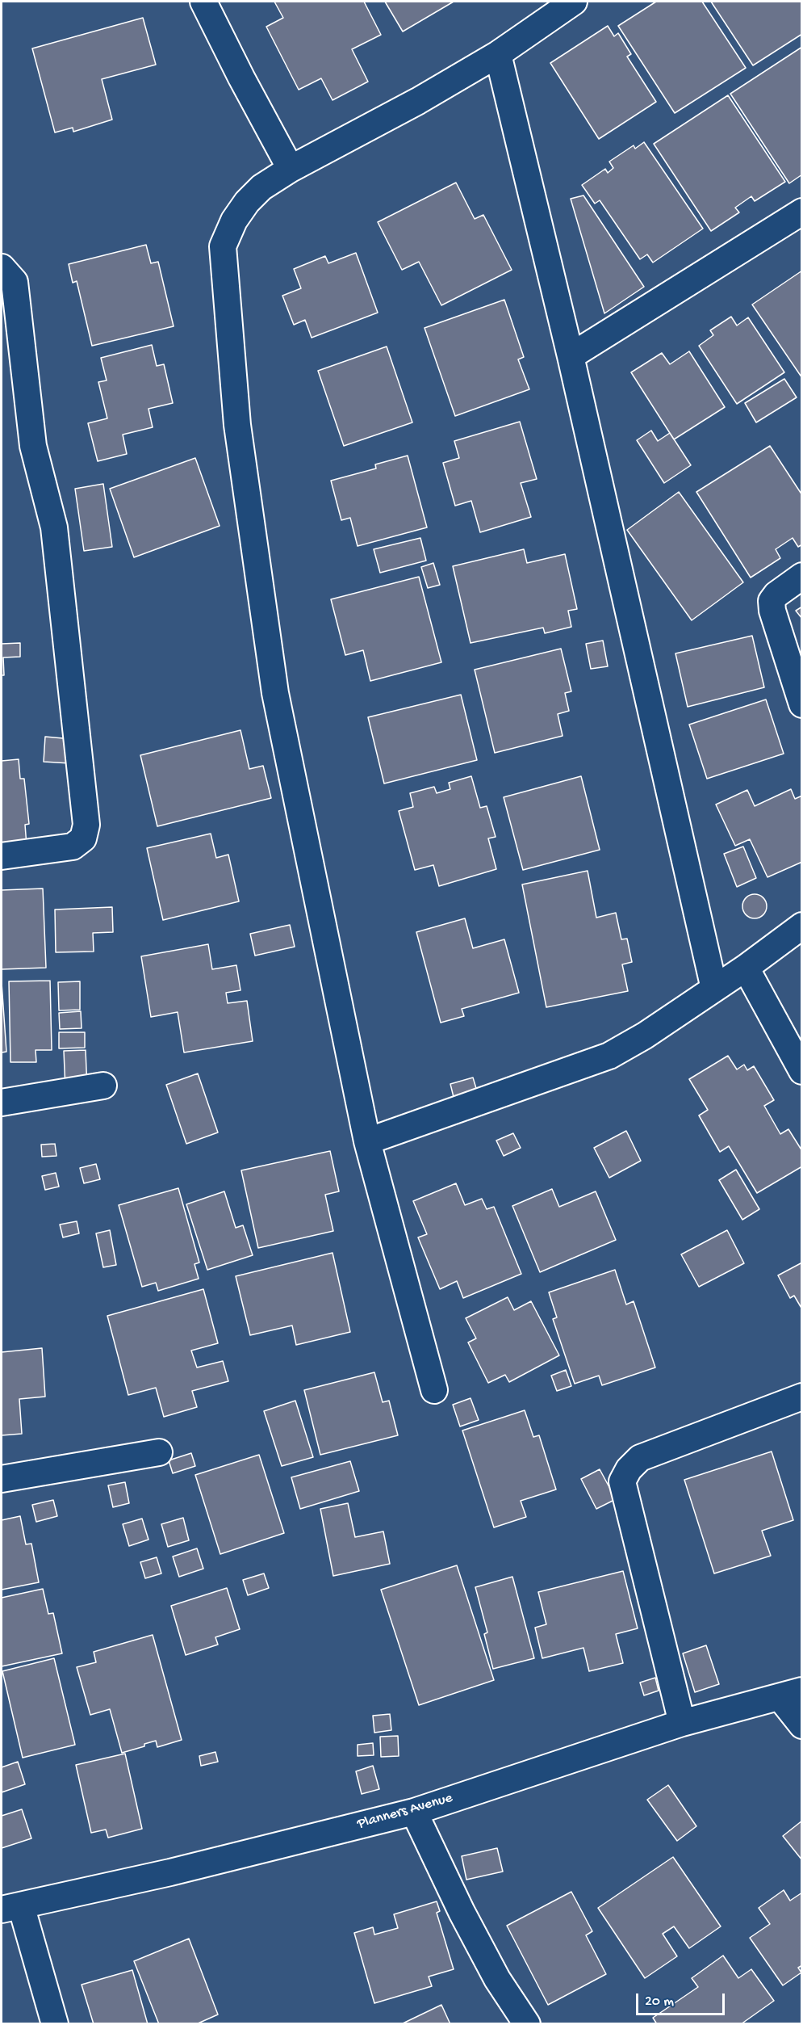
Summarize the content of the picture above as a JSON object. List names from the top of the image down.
{
  "streets": {
    "street": ["Planners Avenue"]
  },
  "scale_bar": "20 m"
}
